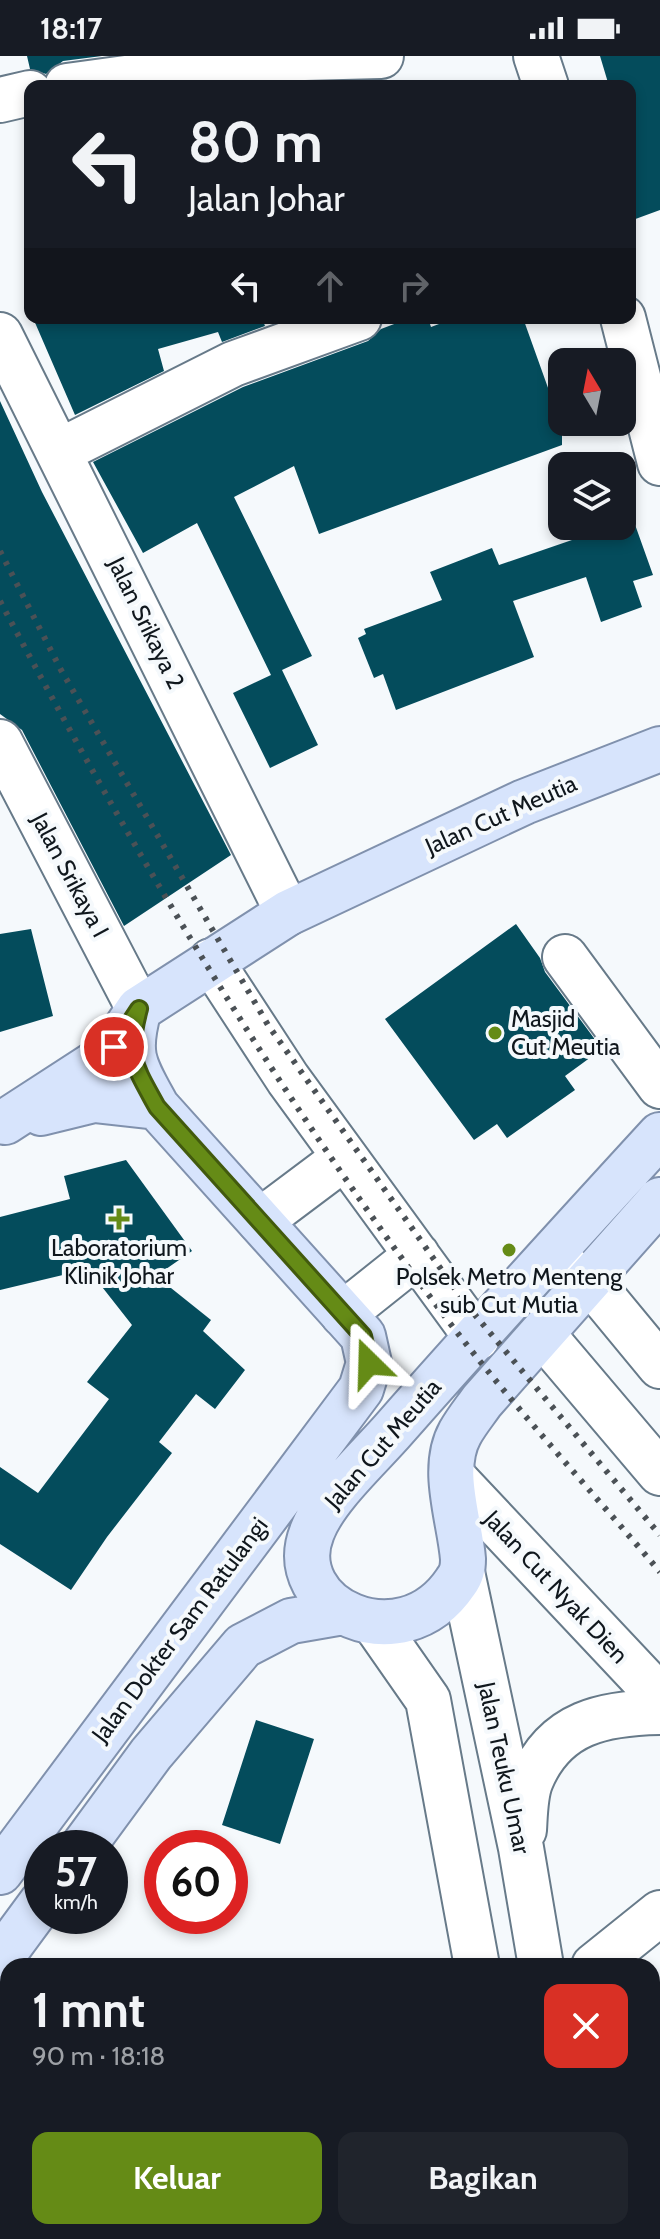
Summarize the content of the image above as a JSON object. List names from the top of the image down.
{
  "streets": {
    "main road": ["Jalan Cut Meutia", "Jalan Dokter Sam Ratulangi"],
    "street": [
      "Jalan Srikaya 2",
      "Jalan Srikaya I",
      "Jalan Cut Nyak Dien",
      "Jalan Teuku Umar"
    ]
  },
  "crossings": [
    ["Jalan Srikaya 2", "Jalan Cut Meutia"],
    ["Jalan Cut Meutia", "Jalan Srikaya I"],
    ["Jalan Cut Meutia", "Jalan Cut Nyak Dien"],
    ["Jalan Cut Meutia", "Jalan Teuku Umar"]
  ],
  "places": {
    "other": ["Masjid Cut Meutia", "Polsek Metro Menteng sub Cut Mutia"],
    "health": ["Laboratorium Klinik Johar"]
  },
  "north": "top",
  "page": {
    "status": "18:17",
    "turn": ["80 m", "Jalan Johar"],
    "speed": "57 km/h",
    "limit": "60",
    "heading": ["1 mnt", "90 m · 18:18"],
    "buttons": ["Keluar", "Bagikan"]
  }
}
